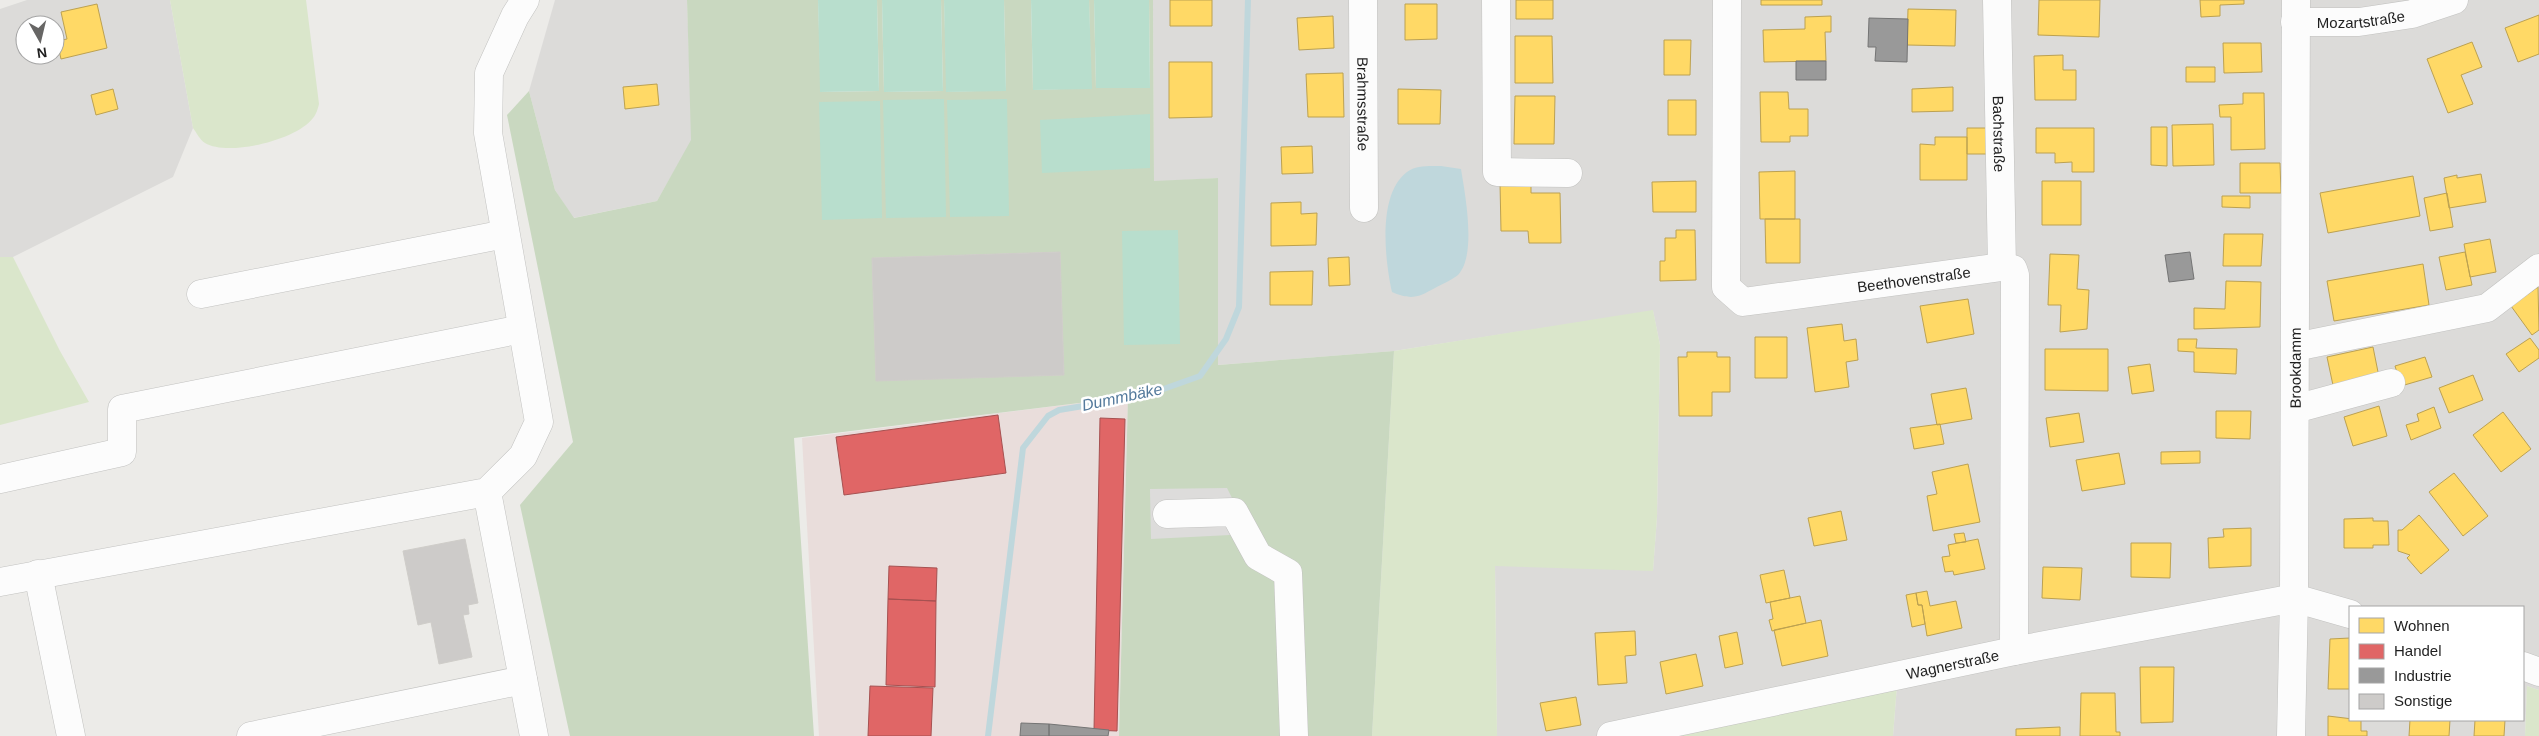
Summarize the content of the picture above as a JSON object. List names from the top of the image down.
{
  "streets": {
    "street": [
      "Mozartstraße",
      "Brahmsstraße",
      "Bachstraße",
      "Beethovenstraße",
      "Brookdamm",
      "Wagnerstraße"
    ]
  },
  "crossings": [
    ["Mozartstraße", "Brookdamm"],
    ["Bachstraße", "Beethovenstraße"],
    ["Brookdamm", "Wagnerstraße"]
  ],
  "water": ["Dummbäke"],
  "legend": [
    "Wohnen",
    "Handel",
    "Industrie",
    "Sonstige"
  ],
  "north": "bottom"
}
